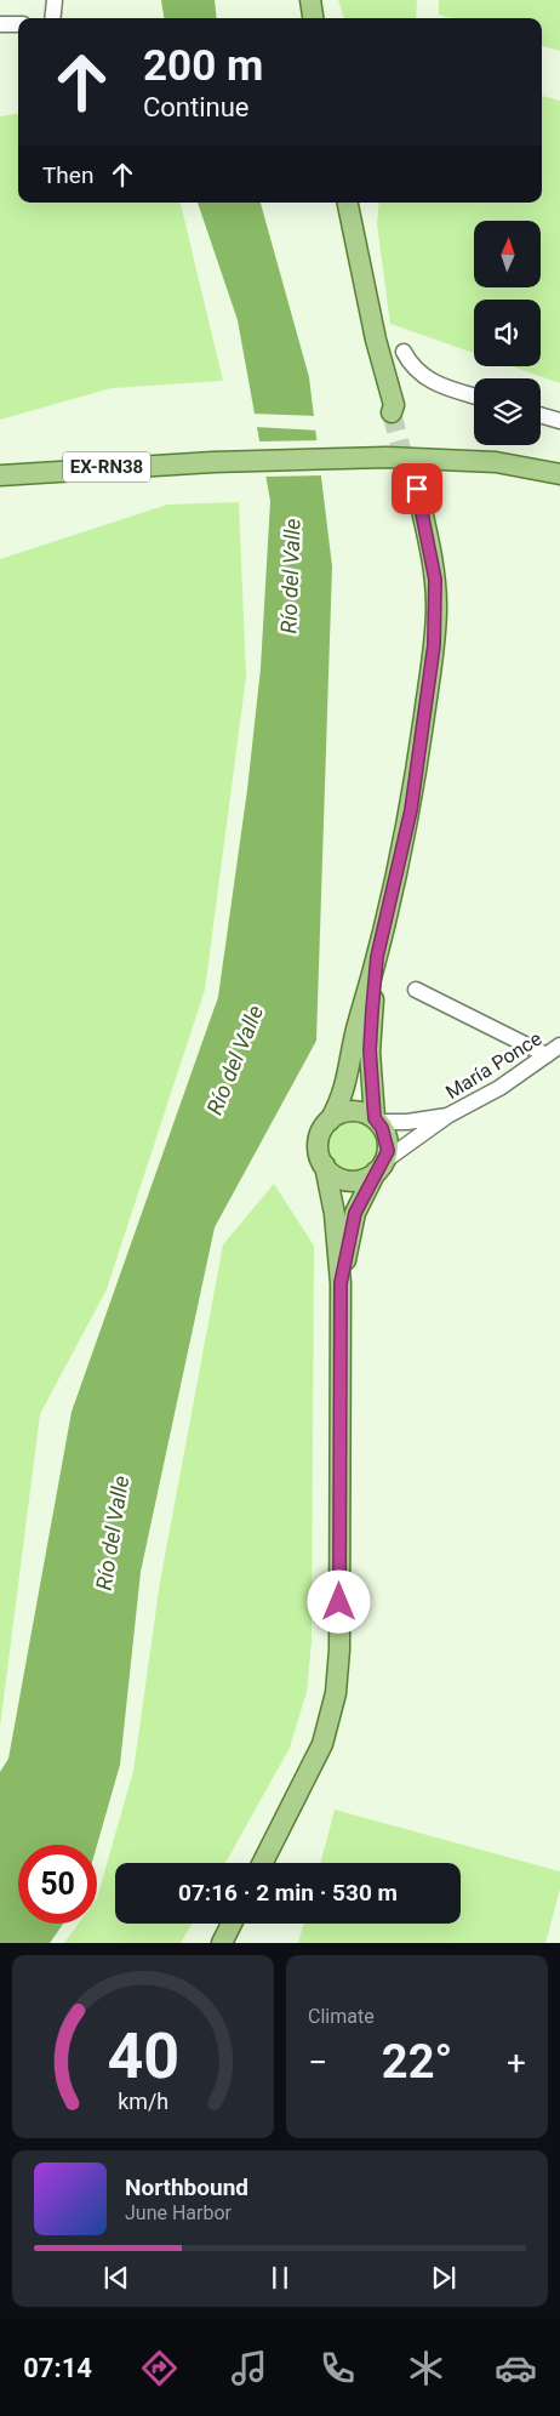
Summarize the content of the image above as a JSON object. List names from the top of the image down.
{
  "streets": {
    "main road": ["EX-RN38"],
    "street": ["María Ponce"]
  },
  "water": ["Río del Valle"],
  "north": "top",
  "page": {
    "turn": ["200 m", "Continue"],
    "then": "Then",
    "limit": "50",
    "trip": "07:16 · 2 min · 530 m",
    "tile": "Climate",
    "heat": ["−", "22°", "+"],
    "song": ["Northbound", "June Harbor"],
    "tabs": "07:14",
    "gauge": ["40", "km/h"]
  }
}
